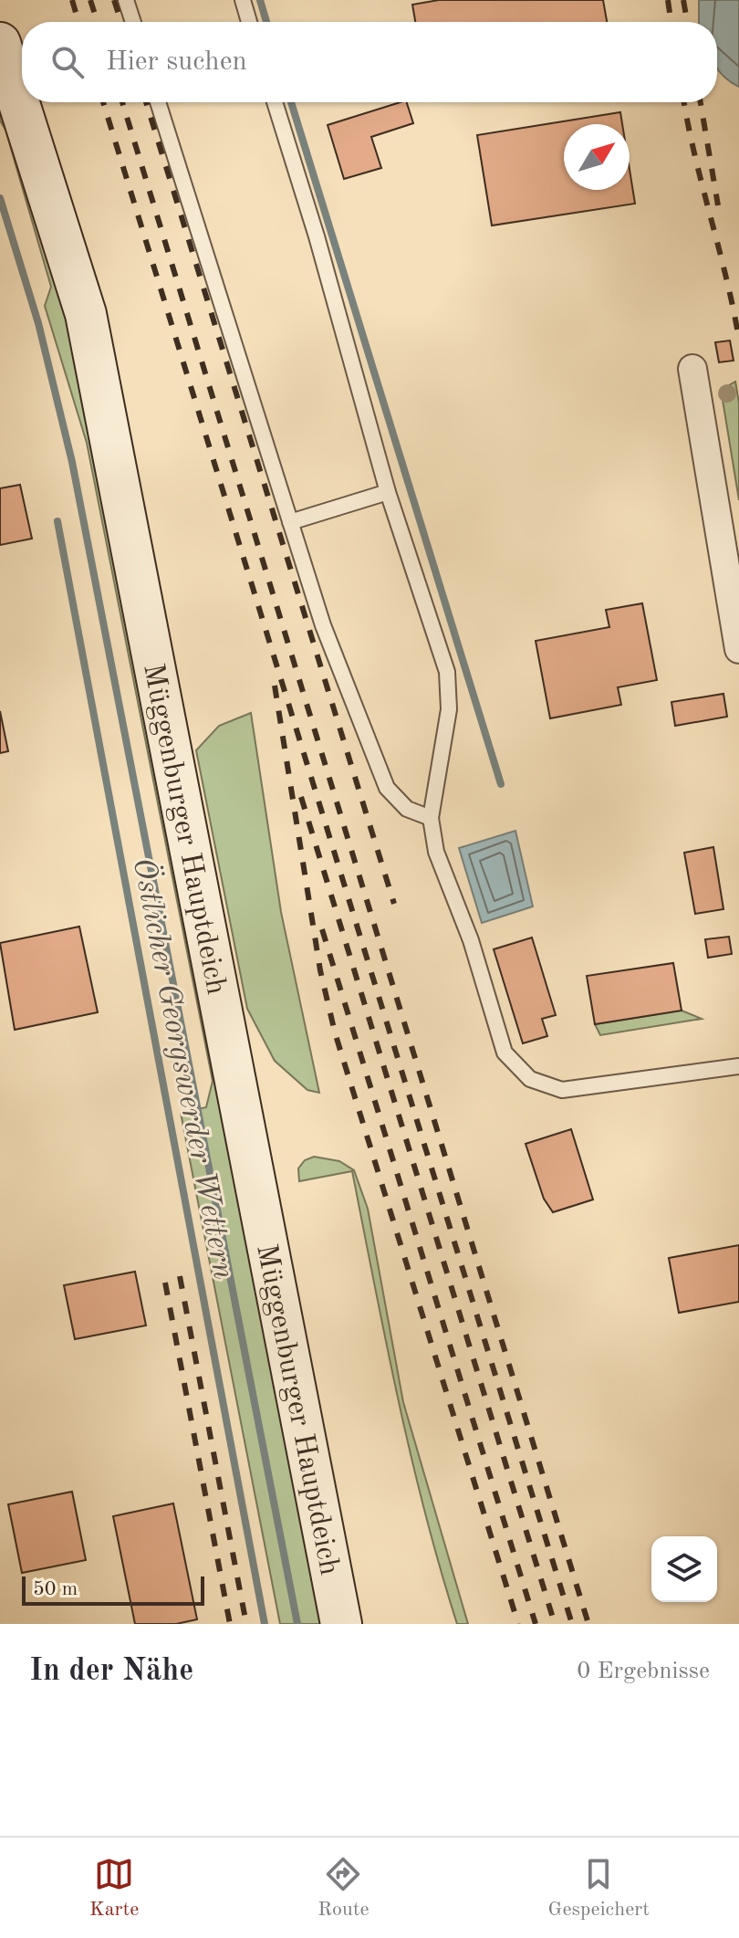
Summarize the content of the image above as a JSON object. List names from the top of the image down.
{
  "streets": {
    "street": ["Müggenburger Hauptdeich"]
  },
  "water": ["Östlicher Georgswerder Wettern"],
  "scale_bar": "50 m",
  "north": "top right",
  "page": {
    "search": "Hier suchen",
    "scale": "50 m",
    "heading": ["In der Nähe", "0 Ergebnisse"],
    "nav": ["Karte", "Route", "Gespeichert"]
  }
}
